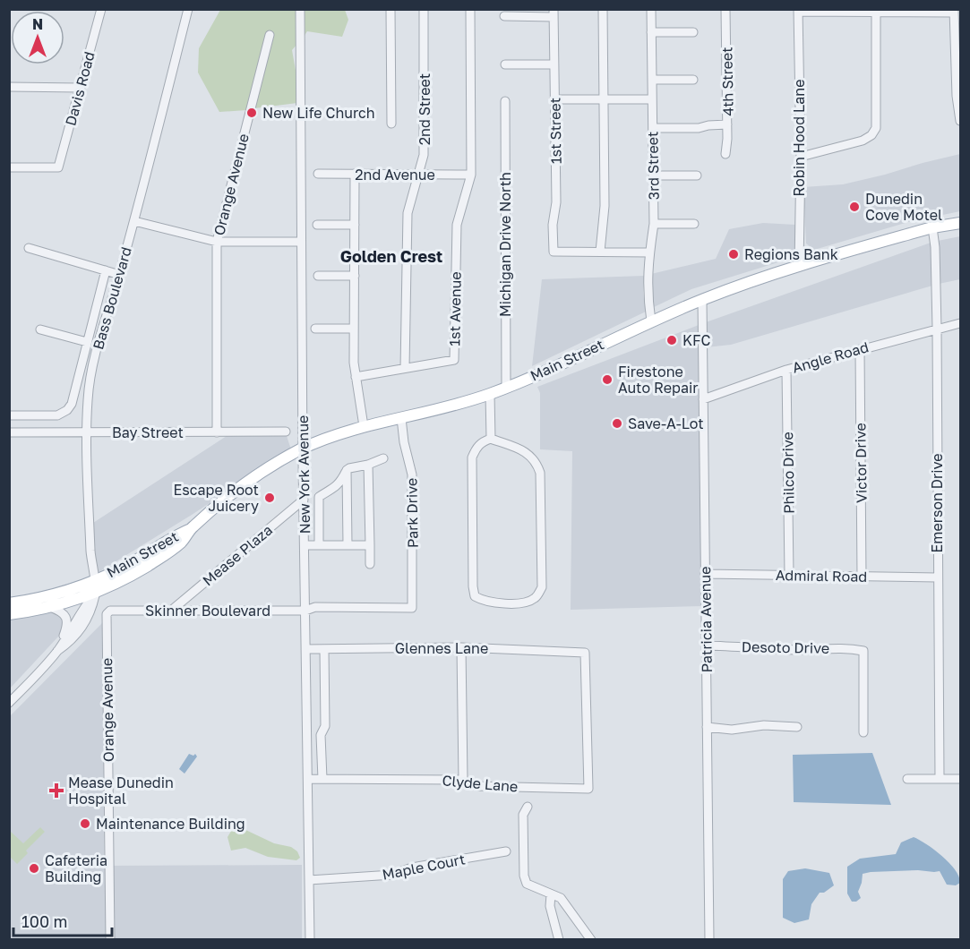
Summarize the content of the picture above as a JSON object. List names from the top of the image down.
{
  "streets": {
    "main road": ["Main Street"],
    "street": [
      "4th Street",
      "Davis Road",
      "2nd Street",
      "1st Street",
      "Robin Hood Lane",
      "3rd Street",
      "2nd Avenue",
      "Orange Avenue",
      "Michigan Drive North",
      "Bass Boulevard",
      "1st Avenue",
      "Angle Road",
      "Bay Street",
      "Victor Drive",
      "Philco Drive",
      "New York Avenue",
      "Emerson Drive",
      "Park Drive",
      "Mease Plaza",
      "Admiral Road",
      "Skinner Boulevard",
      "Patricia Avenue",
      "Desoto Drive",
      "Glennes Lane",
      "Clyde Lane",
      "Maple Court"
    ]
  },
  "crossings": [
    ["2nd Street", "2nd Avenue"],
    ["2nd Street", "1st Avenue"],
    ["Robin Hood Lane", "Main Street"],
    ["3rd Street", "Main Street"],
    ["2nd Avenue", "1st Avenue"],
    ["Orange Avenue", "Bay Street"],
    ["Orange Avenue", "Skinner Boulevard"],
    ["Michigan Drive North", "Main Street"],
    ["Bass Boulevard", "Main Street"],
    ["Bass Boulevard", "Bay Street"],
    ["Angle Road", "Victor Drive"],
    ["Angle Road", "Philco Drive"],
    ["Angle Road", "Emerson Drive"],
    ["Angle Road", "Patricia Avenue"],
    ["Main Street", "New York Avenue"],
    ["Main Street", "Emerson Drive"],
    ["Main Street", "Park Drive"],
    ["Main Street", "Patricia Avenue"],
    ["Victor Drive", "Admiral Road"],
    ["Philco Drive", "Admiral Road"],
    ["New York Avenue", "Mease Plaza"],
    ["New York Avenue", "Skinner Boulevard"],
    ["New York Avenue", "Glennes Lane"],
    ["New York Avenue", "Clyde Lane"],
    ["New York Avenue", "Maple Court"],
    ["Emerson Drive", "Admiral Road"],
    ["Park Drive", "Skinner Boulevard"],
    ["Mease Plaza", "Skinner Boulevard"],
    ["Admiral Road", "Patricia Avenue"],
    ["Patricia Avenue", "Desoto Drive"],
    ["Glennes Lane", "Clyde Lane"]
  ],
  "districts": ["Golden Crest"],
  "places": {
    "other": [
      "New Life Church",
      "Dunedin Cove Motel",
      "Regions Bank",
      "KFC",
      "Firestone Auto Repair",
      "Save-A-Lot",
      "Escape Root Juicery",
      "Maintenance Building",
      "Cafeteria Building"
    ],
    "health": ["Mease Dunedin Hospital"]
  },
  "scale_bar": "100 m",
  "north": "top"
}
